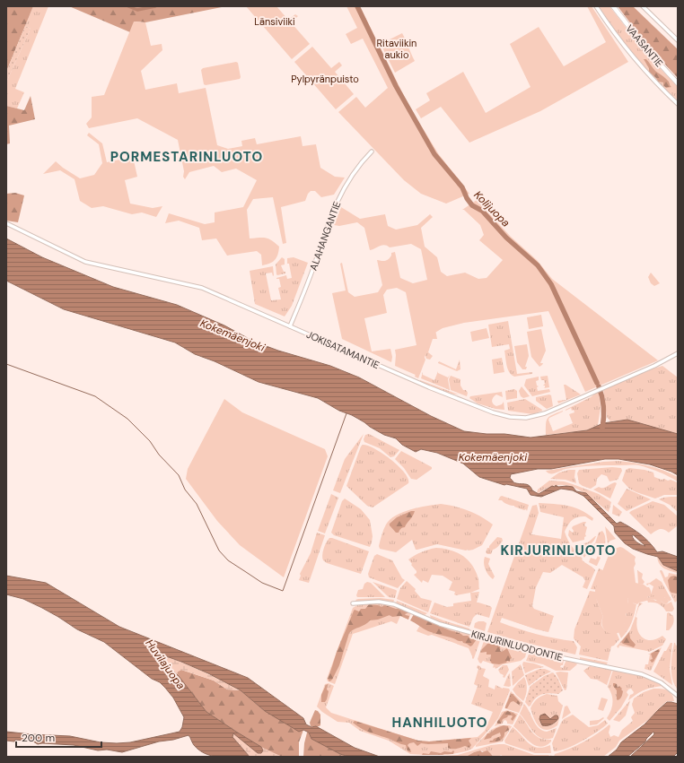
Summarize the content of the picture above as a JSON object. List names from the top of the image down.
{
  "streets": {
    "main road": ["VAASANTIE"],
    "street": ["ALAHANGANTIE", "JOKISATAMANTIE", "KIRJURINLUODONTIE"]
  },
  "crossings": [
    ["ALAHANGANTIE", "JOKISATAMANTIE"]
  ],
  "districts": ["PORMESTARINLUOTO", "KIRJURINLUOTO", "HANHILUOTO"],
  "water": ["Kolijuopa", "Kokemäenjoki", "Huvilajuopa"],
  "parks": ["Länsiviiki", "Ritaviikin aukio", "Pylpyränpuisto"],
  "scale_bar": "200 m"
}
